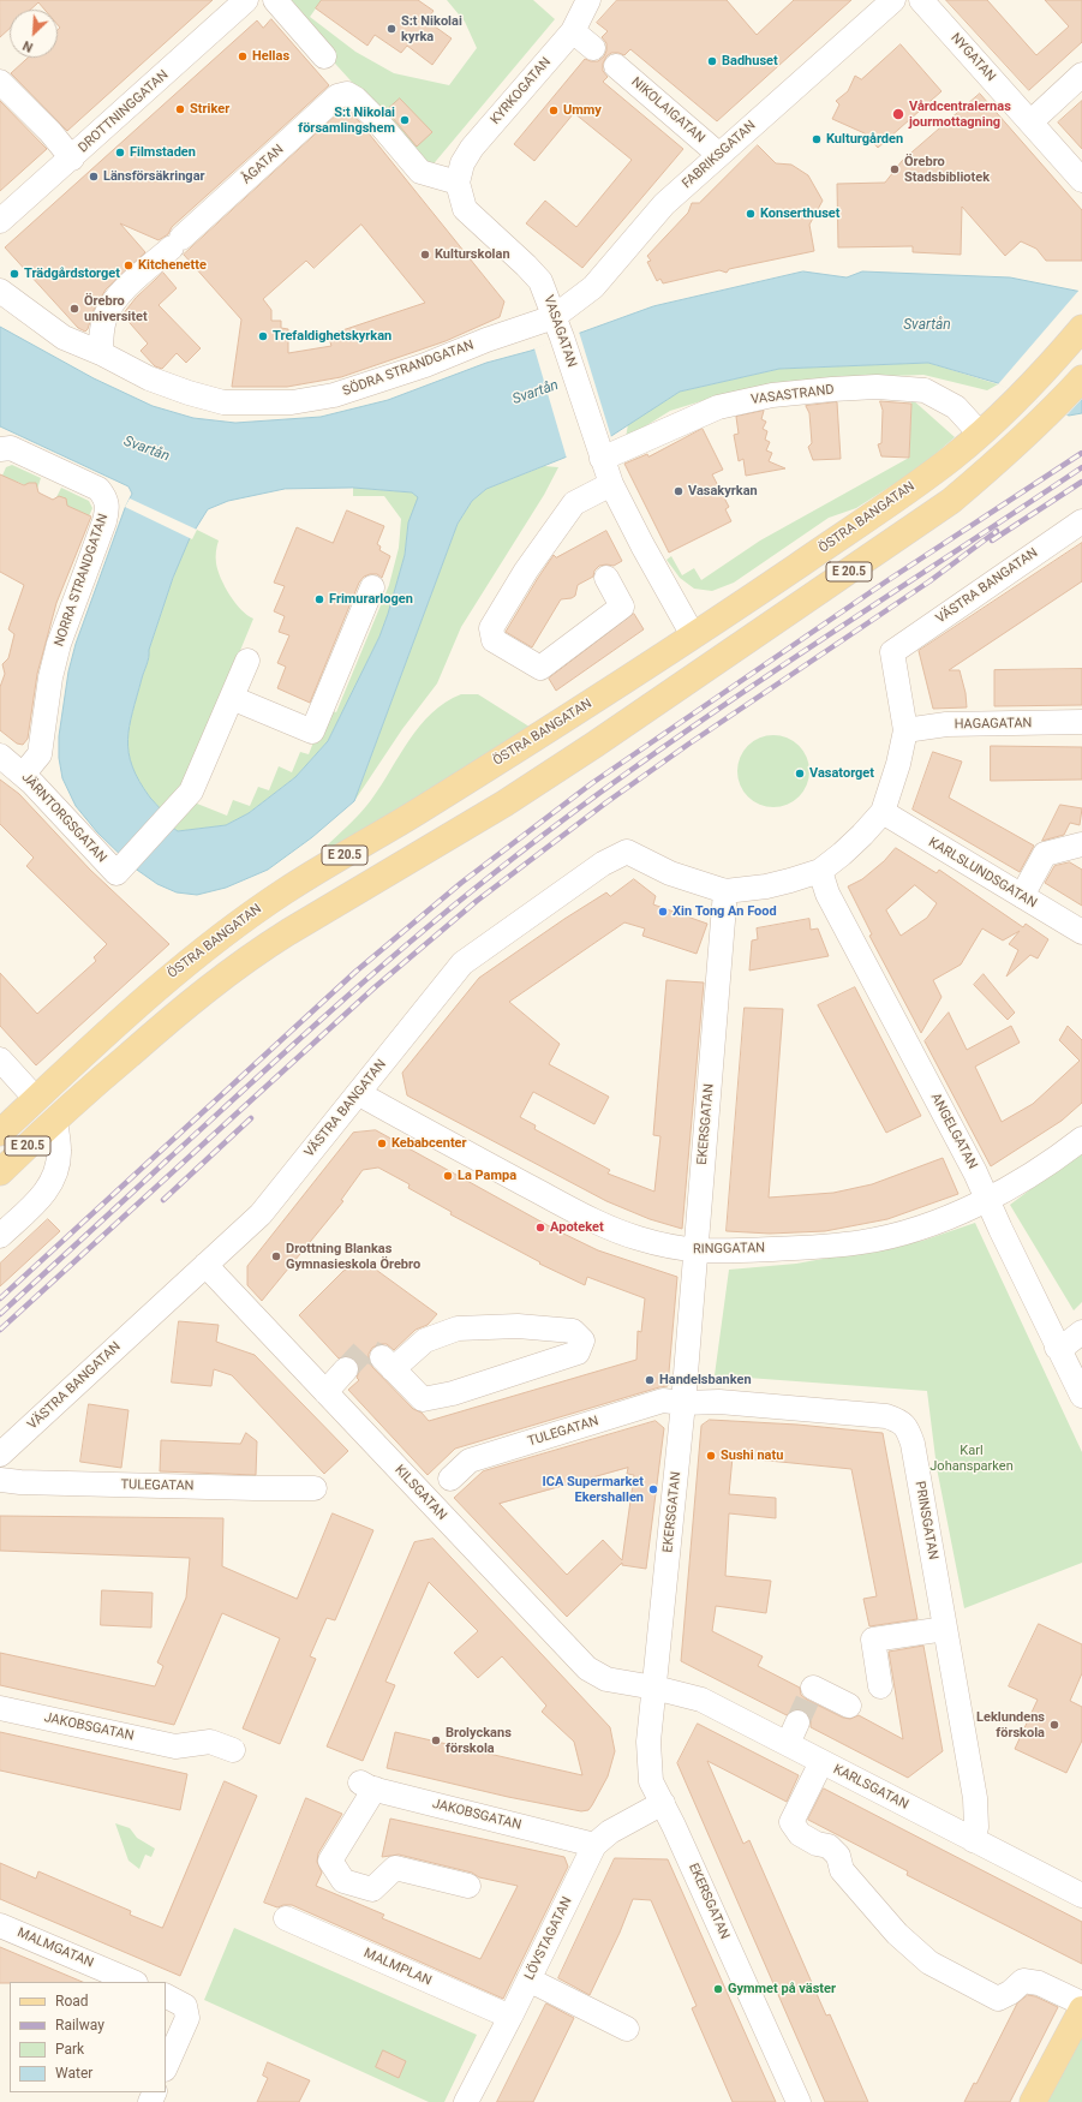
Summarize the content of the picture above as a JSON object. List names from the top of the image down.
{
  "streets": {
    "main road": ["ÖSTRA BANGATAN", "E 20.5"],
    "street": [
      "NYGATAN",
      "KYRKOGATAN",
      "NIKOLAIGATAN",
      "DROTTNINGGATAN",
      "FABRIKSGATAN",
      "ÅGATAN",
      "VASAGATAN",
      "SÖDRA STRANDGATAN",
      "VASASTRAND",
      "NORRA STRANDGATAN",
      "VÄSTRA BANGATAN",
      "HAGAGATAN",
      "JÄRNTORGSGATAN",
      "KARLSLUNDSGATAN",
      "EKERSGATAN",
      "ANGELGATAN",
      "RINGGATAN",
      "TULEGATAN",
      "KILSGATAN",
      "PRINSGATAN",
      "JAKOBSGATAN",
      "KARLSGATAN",
      "LÖVSTAGATAN",
      "MALMGATAN",
      "MALMPLAN"
    ]
  },
  "crossings": [
    ["KYRKOGATAN", "ÅGATAN"],
    ["KYRKOGATAN", "VASAGATAN"],
    ["NIKOLAIGATAN", "FABRIKSGATAN"],
    ["FABRIKSGATAN", "VASAGATAN"],
    ["FABRIKSGATAN", "SÖDRA STRANDGATAN"],
    ["ÅGATAN", "VASAGATAN"],
    ["ÅGATAN", "SÖDRA STRANDGATAN"],
    ["VASAGATAN", "SÖDRA STRANDGATAN"],
    ["VASAGATAN", "VASASTRAND"],
    ["VASAGATAN", "ÖSTRA BANGATAN"],
    ["VASASTRAND", "ÖSTRA BANGATAN"],
    ["NORRA STRANDGATAN", "JÄRNTORGSGATAN"],
    ["VÄSTRA BANGATAN", "HAGAGATAN"],
    ["VÄSTRA BANGATAN", "EKERSGATAN"],
    ["VÄSTRA BANGATAN", "RINGGATAN"],
    ["VÄSTRA BANGATAN", "KILSGATAN"],
    ["EKERSGATAN", "RINGGATAN"],
    ["EKERSGATAN", "TULEGATAN"],
    ["EKERSGATAN", "KILSGATAN"],
    ["EKERSGATAN", "PRINSGATAN"],
    ["EKERSGATAN", "KARLSGATAN"],
    ["EKERSGATAN", "LÖVSTAGATAN"],
    ["ANGELGATAN", "RINGGATAN"],
    ["TULEGATAN", "PRINSGATAN"],
    ["KILSGATAN", "KARLSGATAN"],
    ["PRINSGATAN", "KARLSGATAN"],
    ["JAKOBSGATAN", "LÖVSTAGATAN"],
    ["LÖVSTAGATAN", "MALMPLAN"]
  ],
  "water": ["Svartån"],
  "parks": ["Karl Johansparken"],
  "places": [
    "S:t Nikolai kyrka",
    "Hellas",
    "Badhuset",
    "Striker",
    "Ummy",
    "Vårdcentralernas jourmottagning",
    "S:t Nikolai församlingshem",
    "Kulturgården",
    "Filmstaden",
    "Örebro Stadsbibliotek",
    "Länsförsäkringar",
    "Konserthuset",
    "Kulturskolan",
    "Kitchenette",
    "Trädgårdstorget",
    "Örebro universitet",
    "Trefaldighetskyrkan",
    "Vasakyrkan",
    "Frimurarlogen",
    "Vasatorget",
    "Xin Tong An Food",
    "Kebabcenter",
    "La Pampa",
    "Apoteket",
    "Drottning Blankas Gymnasieskola Örebro",
    "Handelsbanken",
    "Sushi natu",
    "ICA Supermarket Ekershallen",
    "Leklundens förskola",
    "Brolyckans förskola",
    "Gymmet på väster"
  ],
  "legend": [
    "Road",
    "Railway",
    "Park",
    "Water"
  ],
  "north": "bottom left"
}
